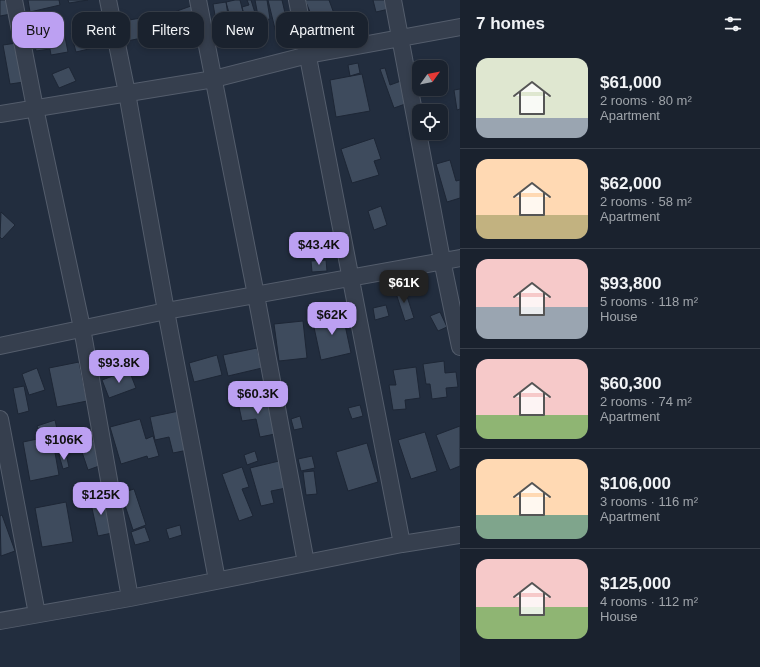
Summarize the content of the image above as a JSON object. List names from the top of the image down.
{
  "north": "top right",
  "page": {
    "heading": "7 homes",
    "chip": [
      "Buy",
      "Rent",
      "Filters",
      "New",
      "Apartment"
    ],
    "list": [
      {
        "name": "$61,000",
        "note": "2 rooms · 80 m² · Apartment"
      },
      {
        "name": "$62,000",
        "note": "2 rooms · 58 m² · Apartment"
      },
      {
        "name": "$93,800",
        "note": "5 rooms · 118 m² · House"
      },
      {
        "name": "$60,300",
        "note": "2 rooms · 74 m² · Apartment"
      },
      {
        "name": "$106,000",
        "note": "3 rooms · 116 m² · Apartment"
      },
      {
        "name": "$125,000",
        "note": "4 rooms · 112 m² · House"
      }
    ],
    "price": [
      "$43.4K",
      "$61K",
      "$62K",
      "$93.8K",
      "$60.3K",
      "$106K",
      "$125K"
    ]
  }
}
